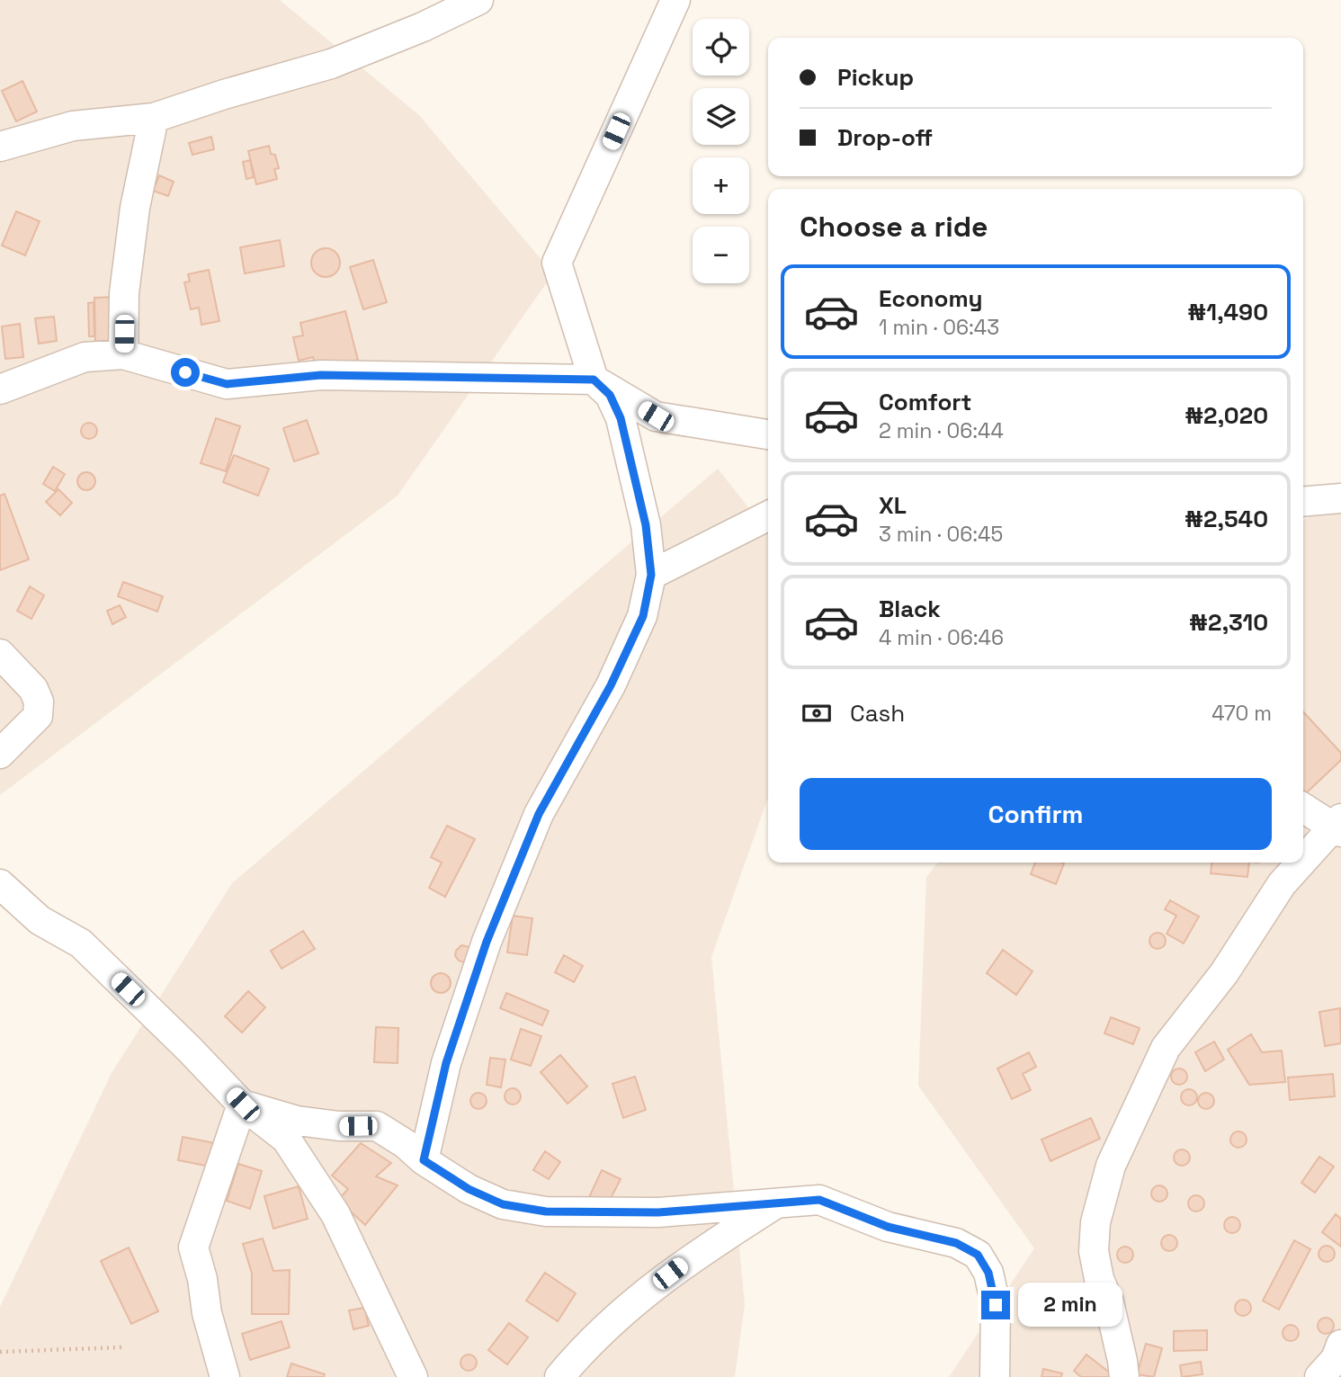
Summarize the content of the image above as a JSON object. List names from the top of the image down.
{
  "page": {
    "map_buttons": ["+", "−"],
    "banner": ["Pickup", "Drop-off"],
    "heading": "Choose a ride",
    "list": [
      {
        "name": "Economy",
        "note": "1 min · 06:43",
        "value": "₦1,490"
      },
      {
        "name": "Comfort",
        "note": "2 min · 06:44",
        "value": "₦2,020"
      },
      {
        "name": "XL",
        "note": "3 min · 06:45",
        "value": "₦2,540"
      },
      {
        "name": "Black",
        "note": "4 min · 06:46",
        "value": "₦2,310"
      }
    ],
    "pay": ["Cash", "470 m"],
    "buttons": "Confirm",
    "bubble": "2 min"
  }
}
